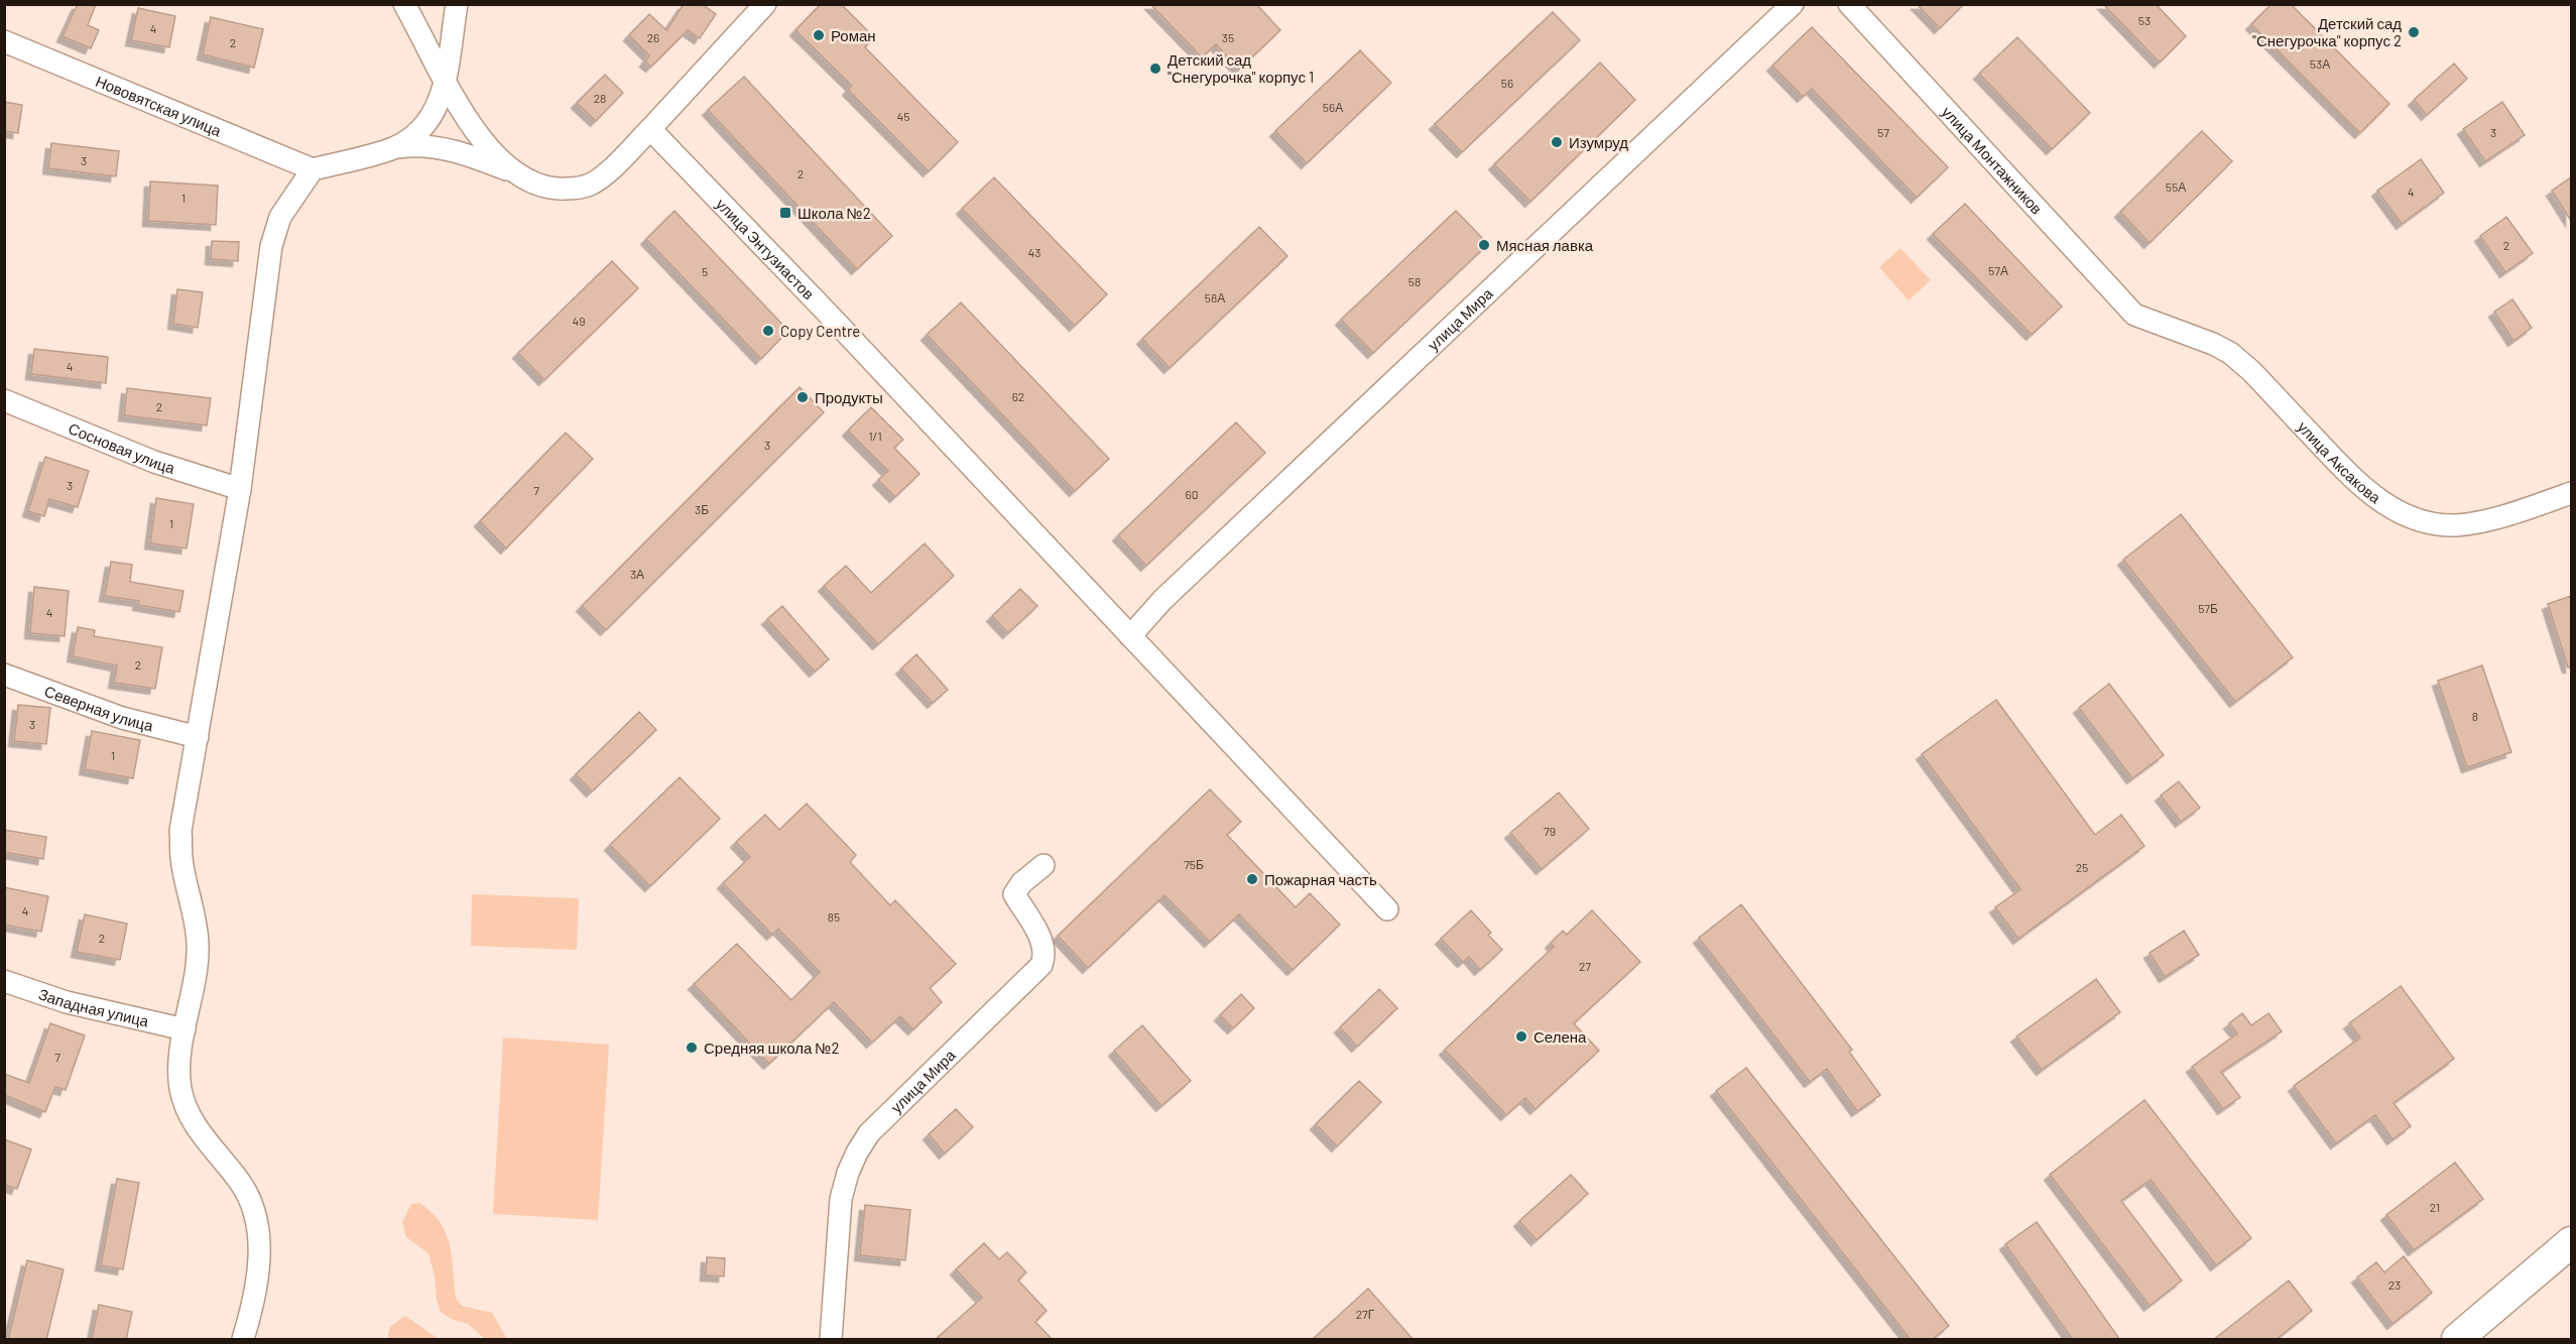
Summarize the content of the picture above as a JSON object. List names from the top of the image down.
{
  "streets": {
    "street": [
      "Нововятская улица",
      "улица Монтажников",
      "улица Энтузиастов",
      "улица Мира",
      "Сосновая улица",
      "улица Аксакова",
      "Северная улица",
      "Западная улица"
    ]
  },
  "crossings": [
    ["улица Монтажников", "улица Аксакова"],
    ["улица Энтузиастов", "улица Мира"]
  ],
  "places": {
    "other": [
      "Детский сад \"Снегурочка\" корпус 2",
      "Роман",
      "Детский сад \"Снегурочка\" корпус 1",
      "Изумруд",
      "Мясная лавка",
      "Copy Centre",
      "Продукты",
      "Пожарная часть",
      "Селена",
      "Средняя школа №2"
    ],
    "transit": ["Школа №2"]
  },
  "house_numbers": [
    "53",
    "4",
    "26",
    "35",
    "2",
    "53А",
    "56",
    "28",
    "56А",
    "45",
    "57",
    "3",
    "3",
    "2",
    "55А",
    "4",
    "1",
    "2",
    "43",
    "57А",
    "5",
    "58",
    "58А",
    "49",
    "4",
    "62",
    "2",
    "1/1",
    "3",
    "3",
    "7",
    "60",
    "3Б",
    "1",
    "3А",
    "57Б",
    "4",
    "2",
    "8",
    "3",
    "1",
    "79",
    "75Б",
    "25",
    "4",
    "85",
    "2",
    "27",
    "7",
    "21",
    "23",
    "27Г"
  ]
}
